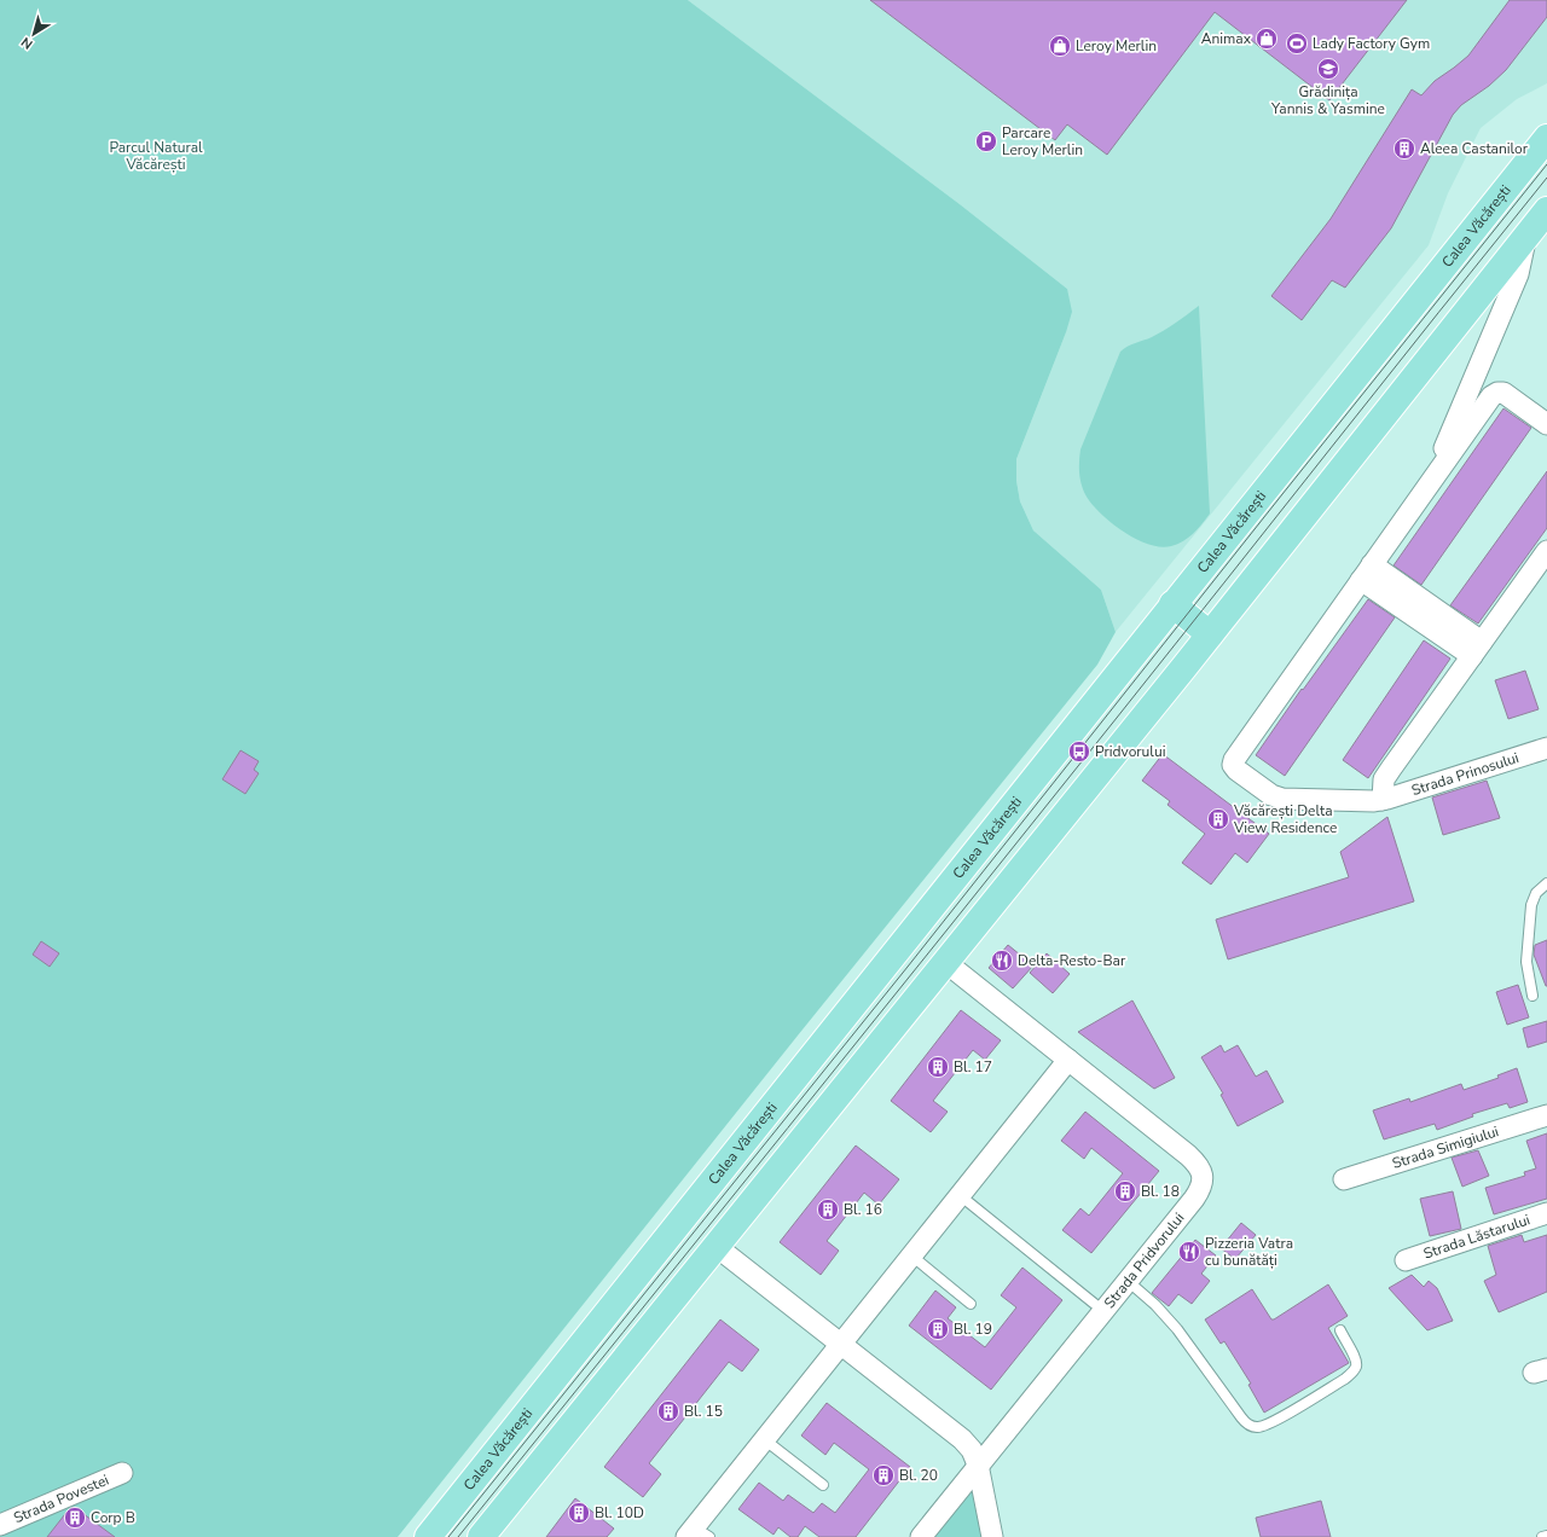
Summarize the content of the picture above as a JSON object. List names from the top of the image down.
{
  "streets": {
    "main road": ["Calea Văcărești"],
    "street": [
      "Strada Prinosului",
      "Strada Simigiului",
      "Strada Lăstarului",
      "Strada Pridvorului",
      "Strada Povestei"
    ]
  },
  "parks": ["Parcul Natural Văcărești"],
  "places": {
    "shop": ["Animax", "Leroy Merlin"],
    "sports": ["Lady Factory Gym"],
    "school or university": ["Grădinița Yannis & Yasmine"],
    "parking": ["Parcare Leroy Merlin"],
    "building": [
      "Aleea Castanilor",
      "Văcărești Delta View Residence",
      "Bl. 17",
      "Bl. 18",
      "Bl. 16",
      "Bl. 19",
      "Bl. 15",
      "Bl. 20",
      "Bl. 10D",
      "Corp B"
    ],
    "bus stop": ["Pridvorului"],
    "restaurant": ["Delta-Resto-Bar", "Pizzeria Vatra cu bunătăți"]
  },
  "north": "bottom left"
}
